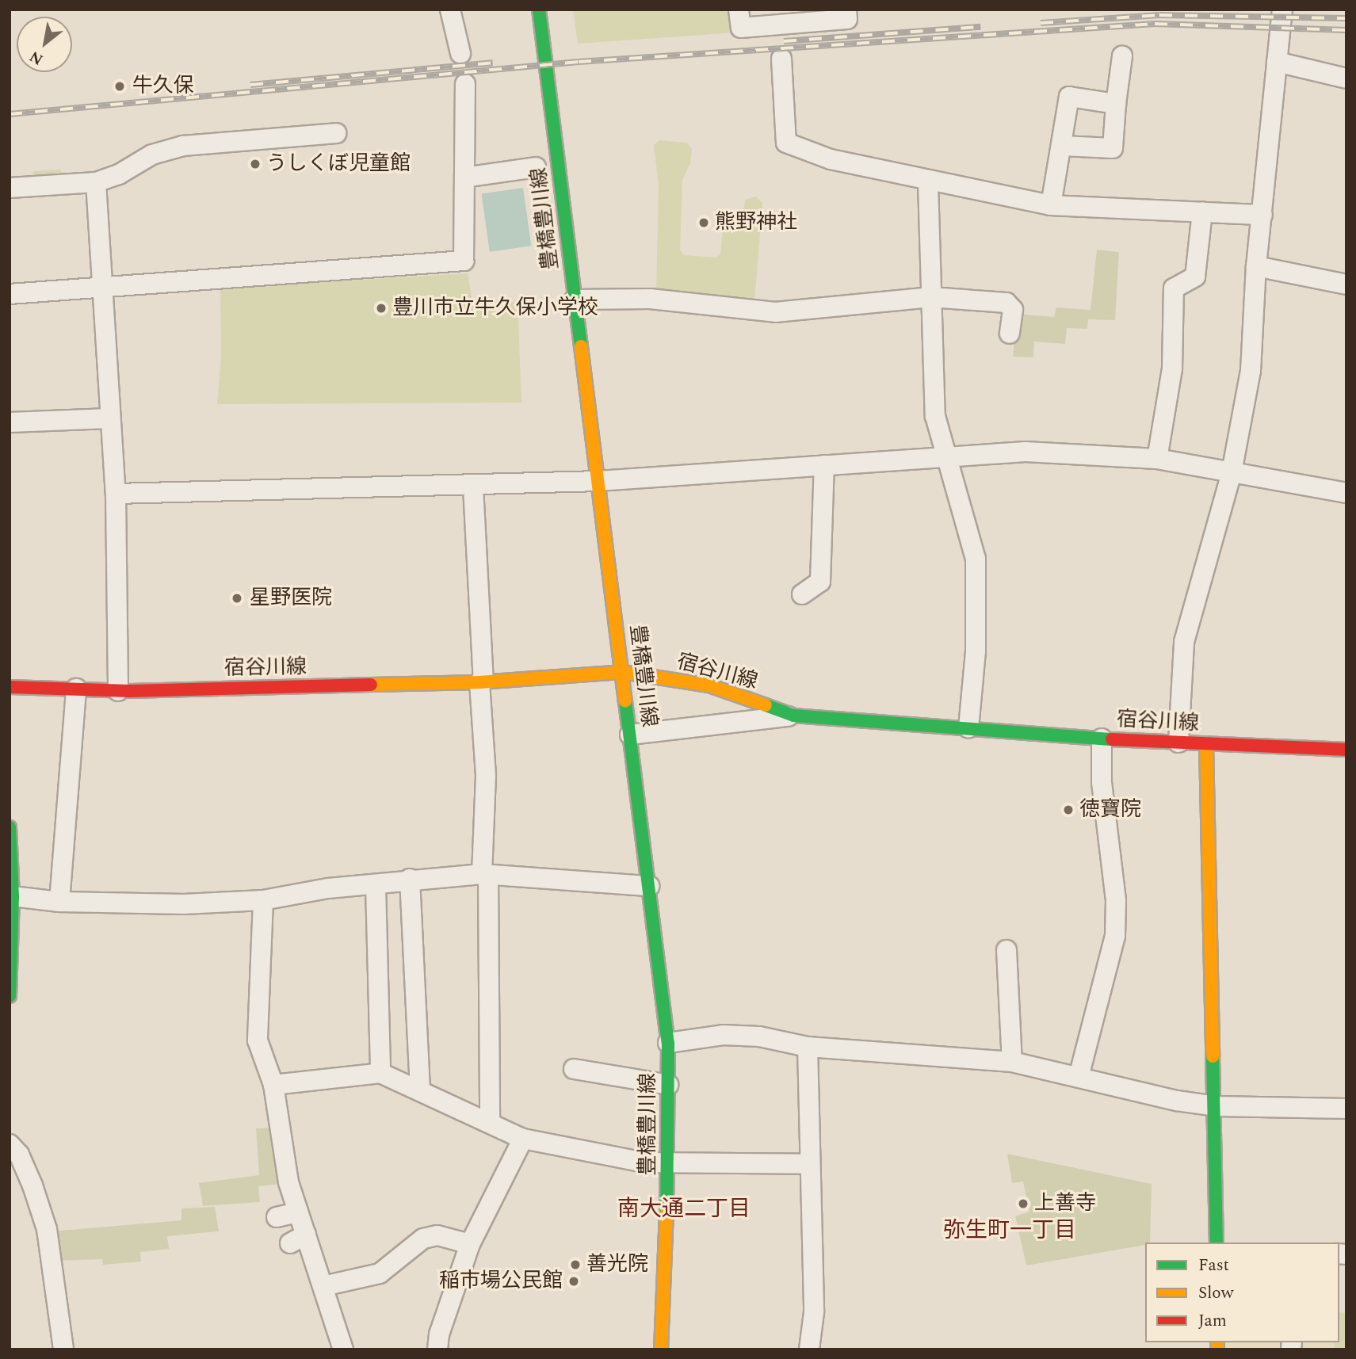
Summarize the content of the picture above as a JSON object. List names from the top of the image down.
{
  "streets": {
    "main road": ["豊橋豊川線", "宿谷川線"]
  },
  "crossings": [
    ["豊橋豊川線", "宿谷川線"]
  ],
  "districts": ["南大通二丁目", "弥生町一丁目"],
  "places": [
    "牛久保",
    "うしくぼ児童館",
    "熊野神社",
    "豊川市立牛久保小学校",
    "星野医院",
    "徳寶院",
    "上善寺",
    "善光院",
    "稲市場公民館"
  ],
  "legend": ["Fast", "Slow", "Jam"],
  "north": "bottom left"
}
